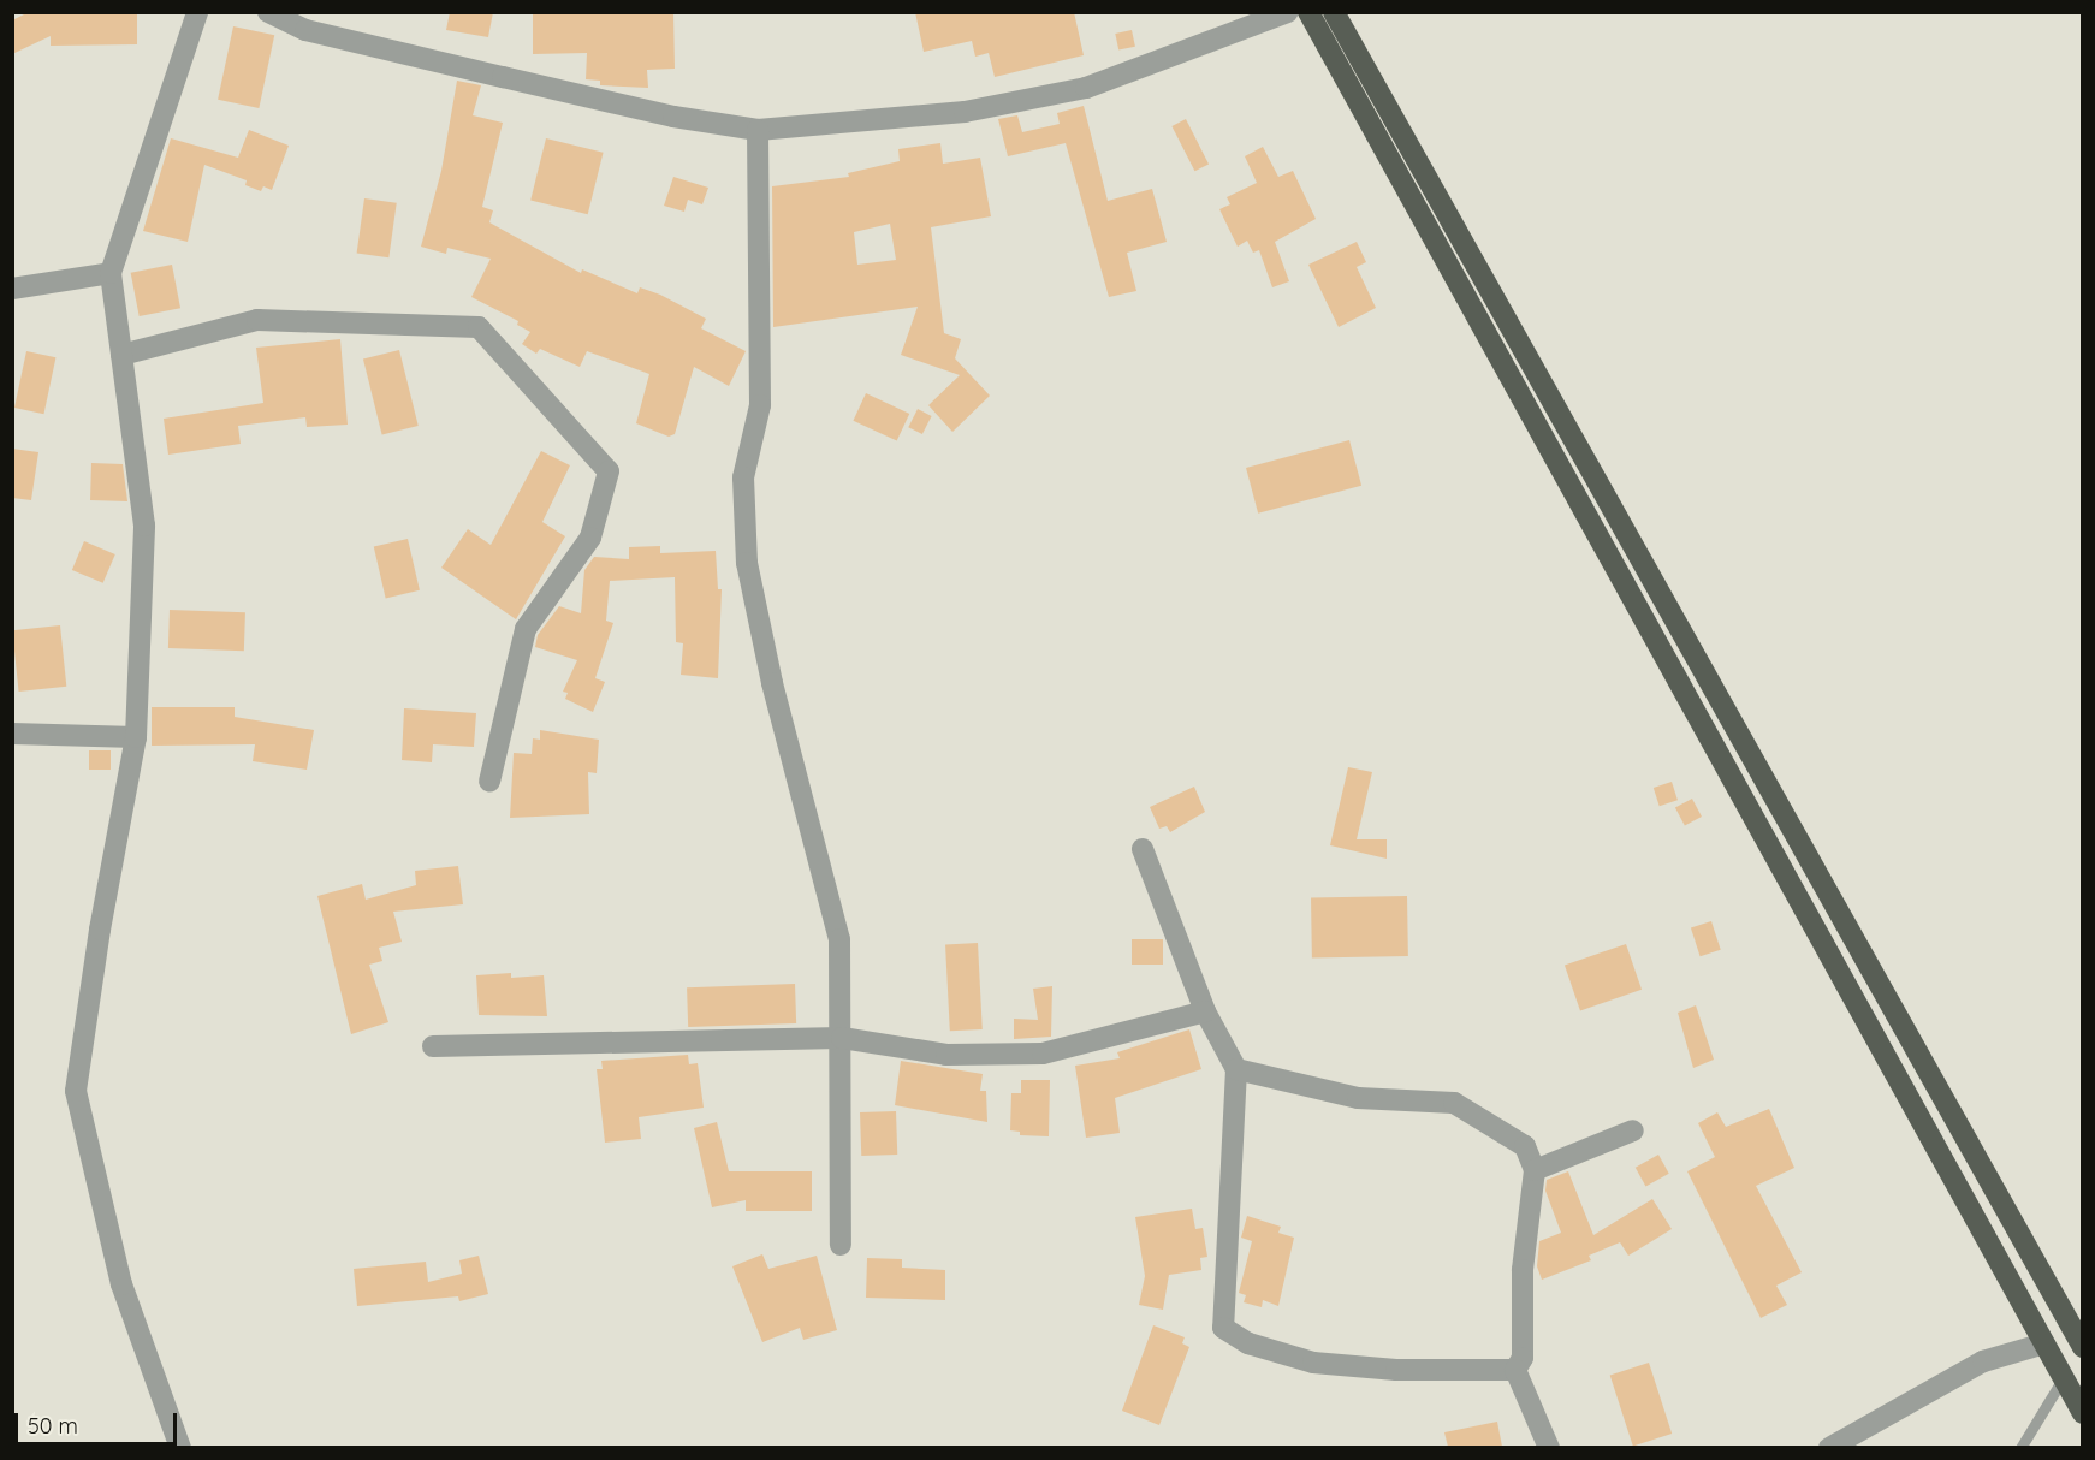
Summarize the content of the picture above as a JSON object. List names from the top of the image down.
{
  "scale_bar": "50 m"
}
